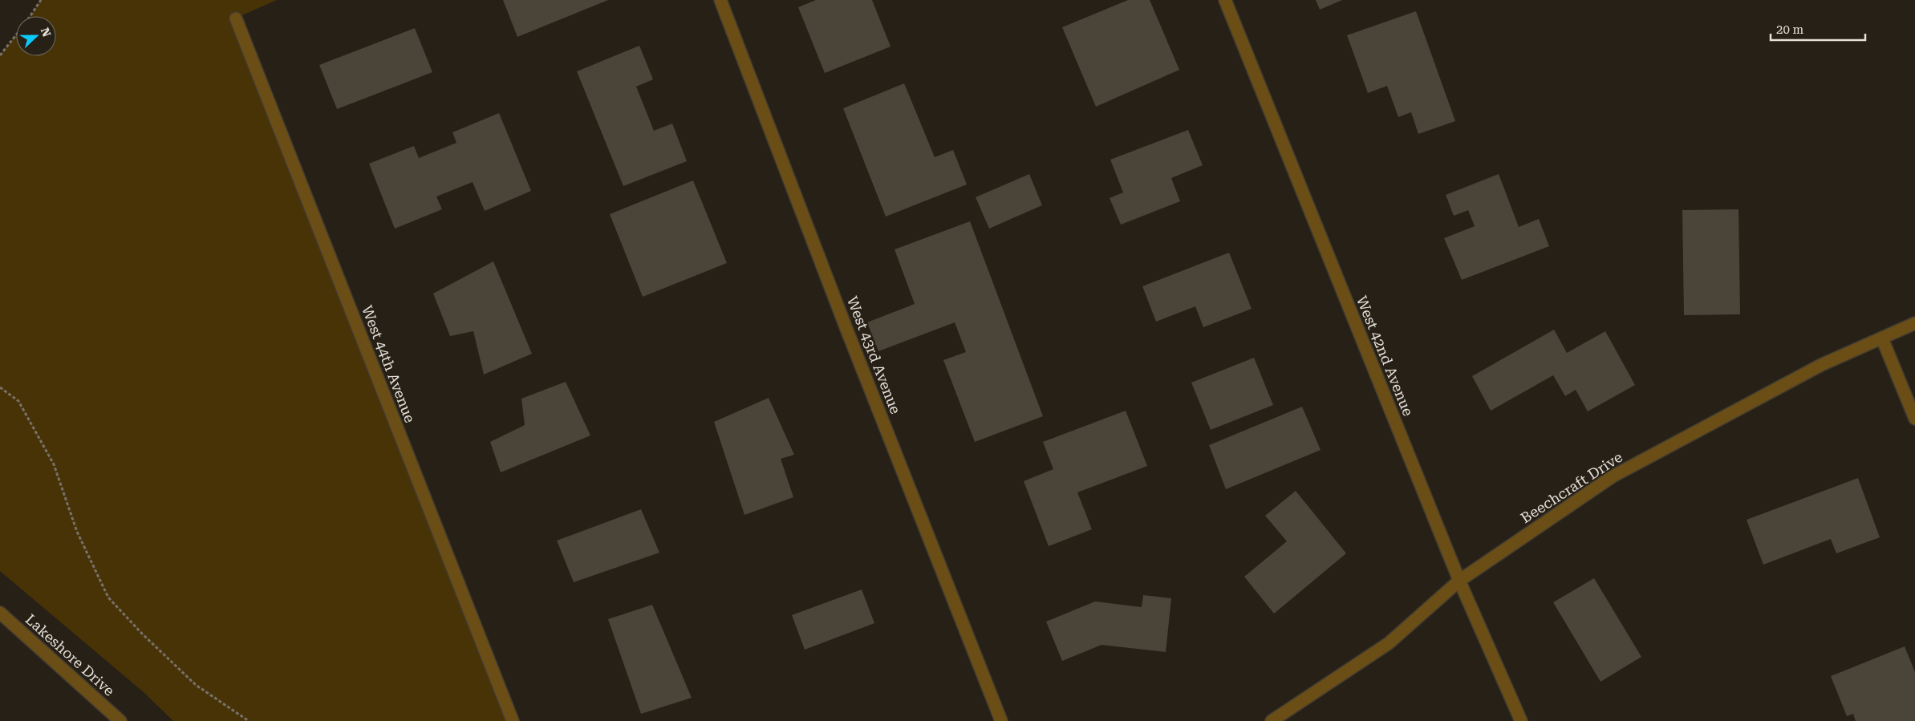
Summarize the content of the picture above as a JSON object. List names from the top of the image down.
{
  "streets": {
    "street": [
      "West 43rd Avenue",
      "West 42nd Avenue",
      "West 44th Avenue",
      "Beechcraft Drive",
      "Lakeshore Drive"
    ]
  },
  "crossings": [
    ["West 42nd Avenue", "Beechcraft Drive"]
  ],
  "scale_bar": "20 m",
  "north": "right"
}
